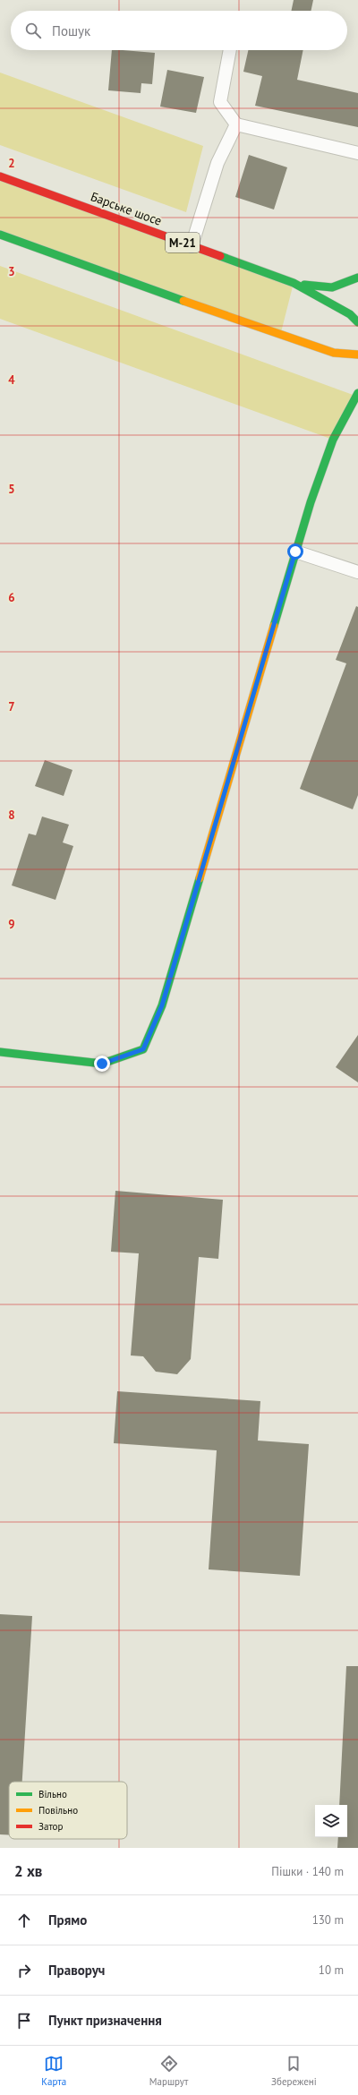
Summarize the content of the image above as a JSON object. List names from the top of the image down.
{
  "streets": {
    "main road": ["Барське шосе", "М-21"]
  },
  "legend": ["Вільно", "Повільно", "Затор"],
  "page": {
    "search": "Пошук",
    "heading": ["2 хв", "Пішки · 140 m"],
    "list": [
      ["Прямо", "130 m"],
      ["Праворуч", "10 m"],
      "Пункт призначення"
    ],
    "nav": ["Карта", "Маршрут", "Збережені"]
  },
  "grid": {
    "rows": [
      "2",
      "3",
      "4",
      "5",
      "6",
      "7",
      "8",
      "9"
    ]
  }
}
